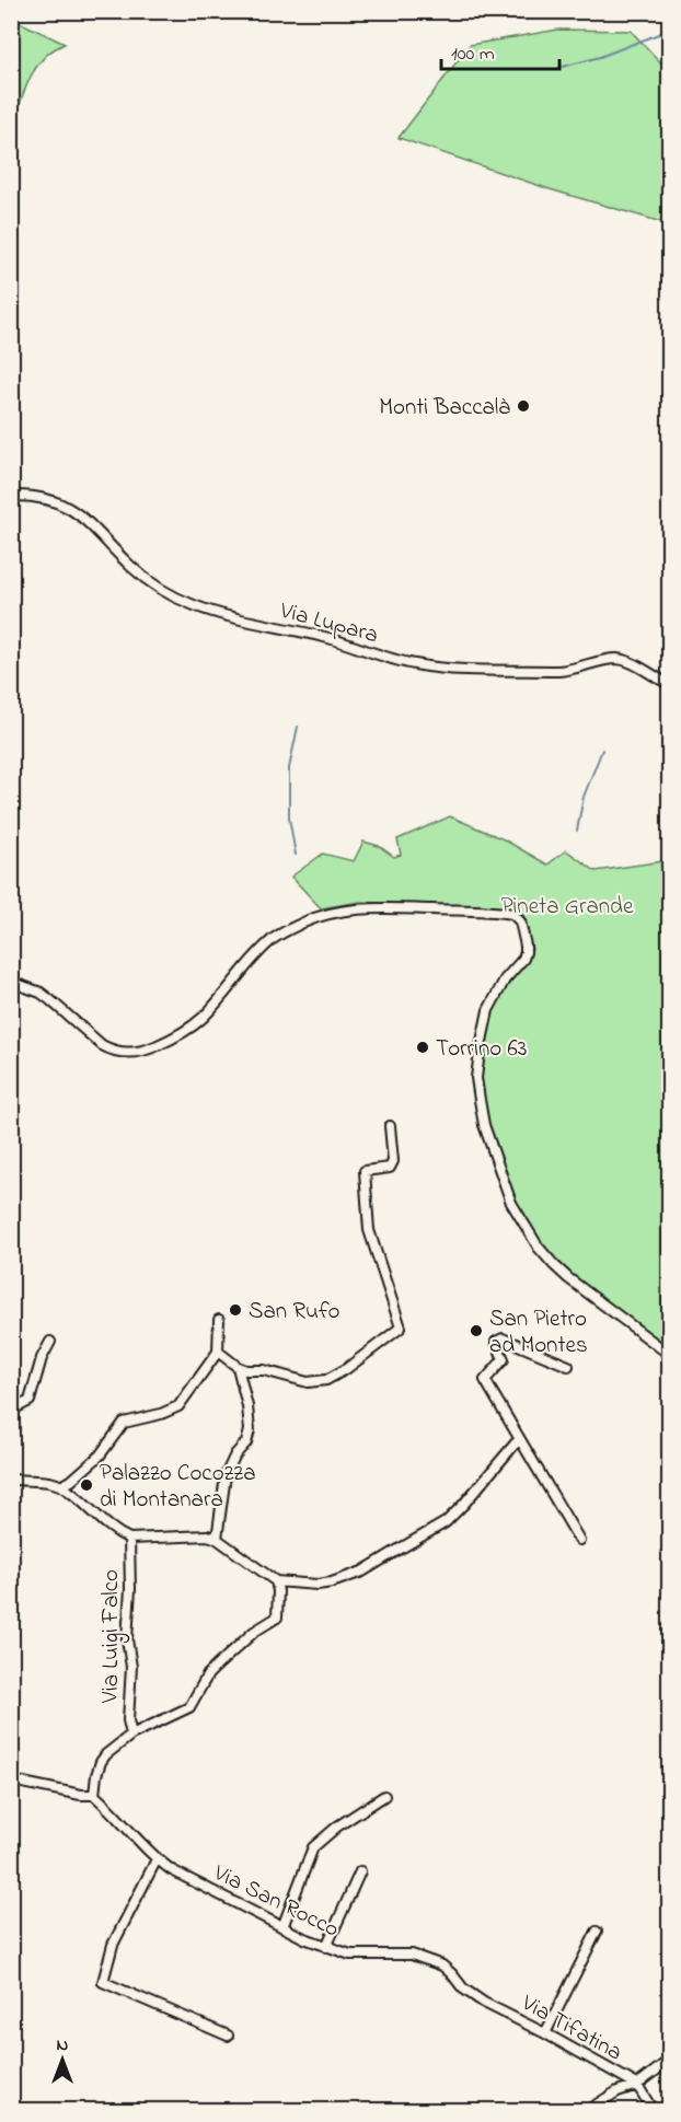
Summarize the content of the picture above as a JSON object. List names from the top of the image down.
{
  "streets": {
    "street": [
      "Via Lupara",
      "Via Luigi Falco",
      "Via San Rocco",
      "Via Tifatina"
    ]
  },
  "crossings": [
    ["Via San Rocco", "Via Tifatina"]
  ],
  "parks": ["Pineta Grande"],
  "places": [
    "Monti Baccalà",
    "Torrino 63",
    "San Rufo",
    "San Pietro ad Montes",
    "Palazzo Cocozza di Montanara"
  ],
  "scale_bar": "100 m",
  "north": "top"
}
